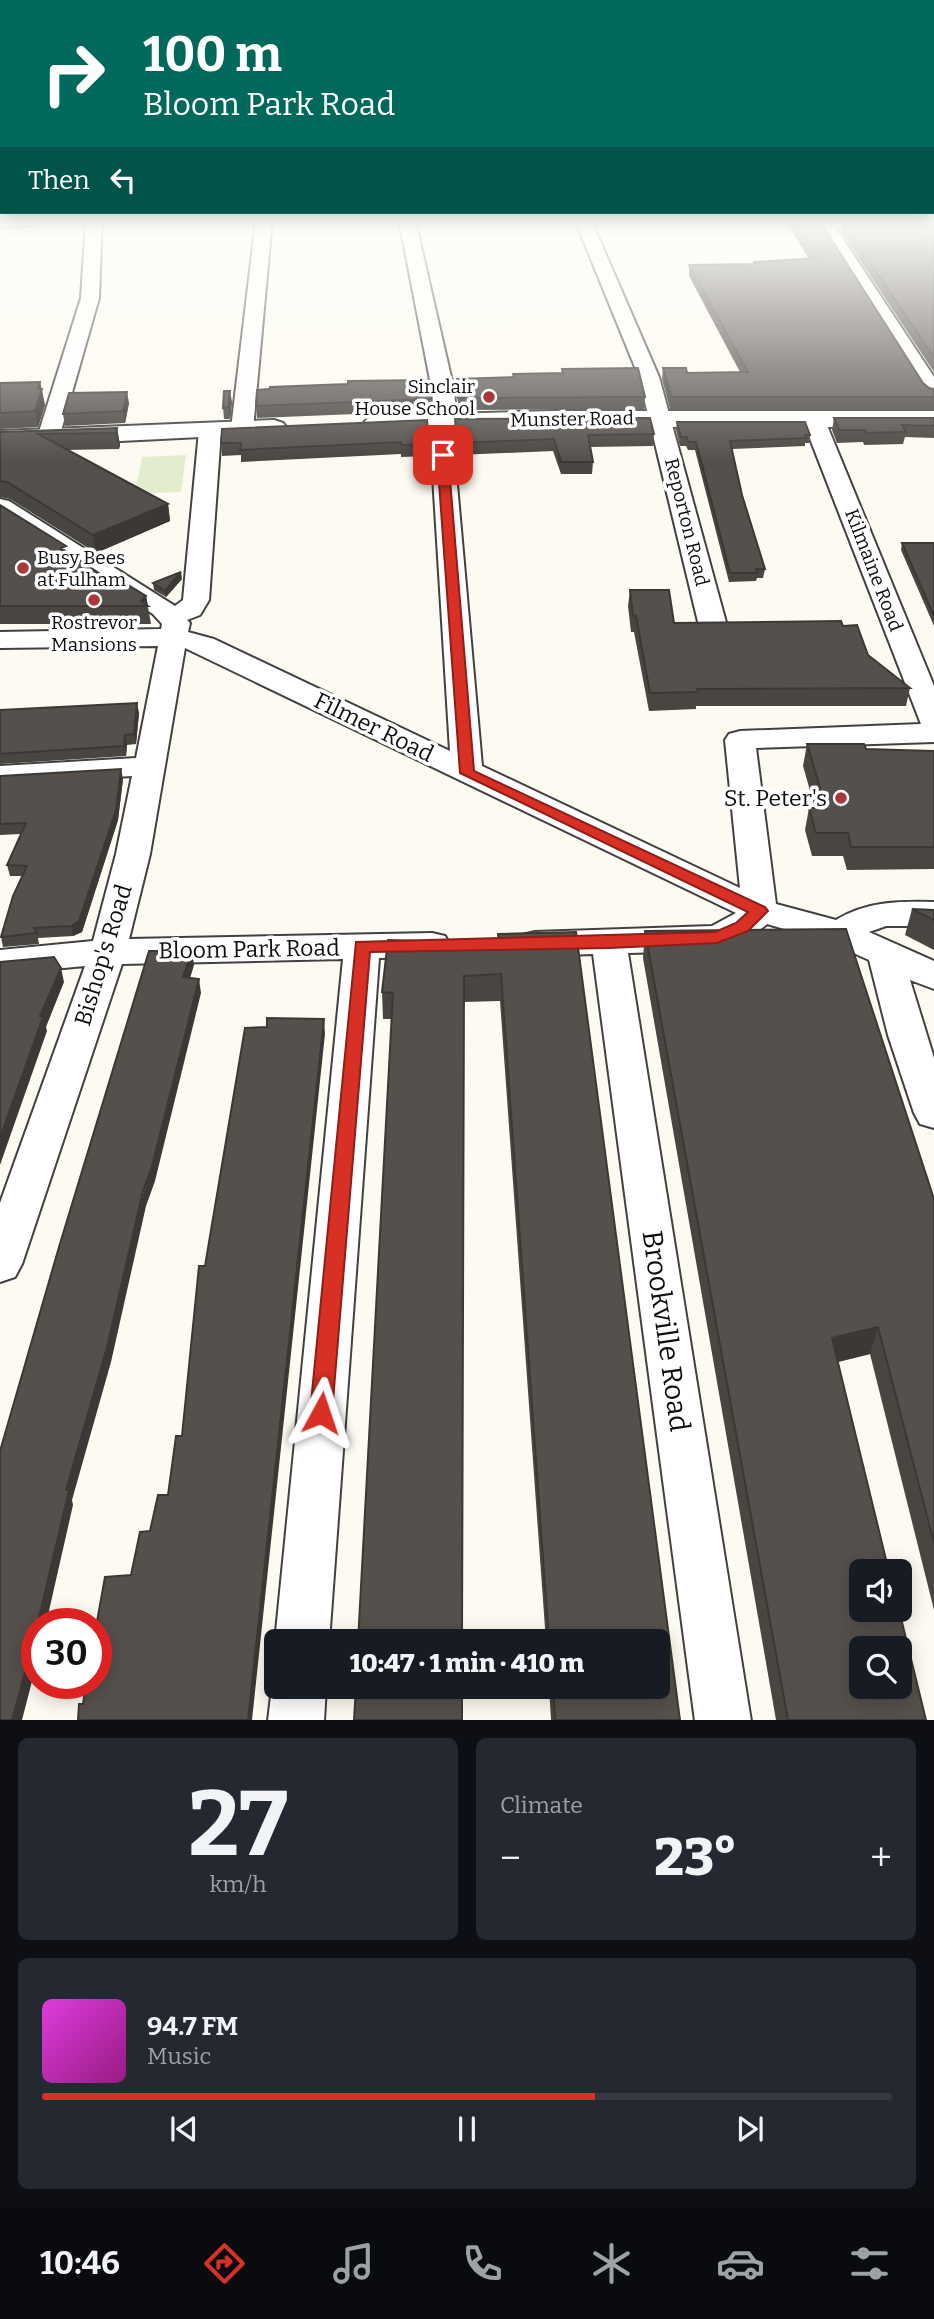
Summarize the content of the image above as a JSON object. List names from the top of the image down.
{
  "streets": {
    "street": [
      "Munster Road",
      "Reporton Road",
      "Kilmaine Road",
      "Filmer Road",
      "Bloom Park Road",
      "Bishop's Road",
      "Brookville Road"
    ]
  },
  "crossings": [
    ["Munster Road", "Reporton Road"],
    ["Munster Road", "Kilmaine Road"],
    ["Filmer Road", "Bishop's Road"],
    ["Bloom Park Road", "Bishop's Road"]
  ],
  "places": [
    "Sinclair House School",
    "Busy Bees at Fulham",
    "Rostrevor Mansions",
    "St. Peter's"
  ],
  "page": {
    "turn": ["100 m", "Bloom Park Road"],
    "then": "Then",
    "limit": "30",
    "trip": "10:47 · 1 min · 410 m",
    "tile": [
      ["27", "km/h"],
      "Climate"
    ],
    "heat": ["−", "23°", "+"],
    "song": ["94.7 FM", "Music"],
    "tabs": "10:46"
  }
}
